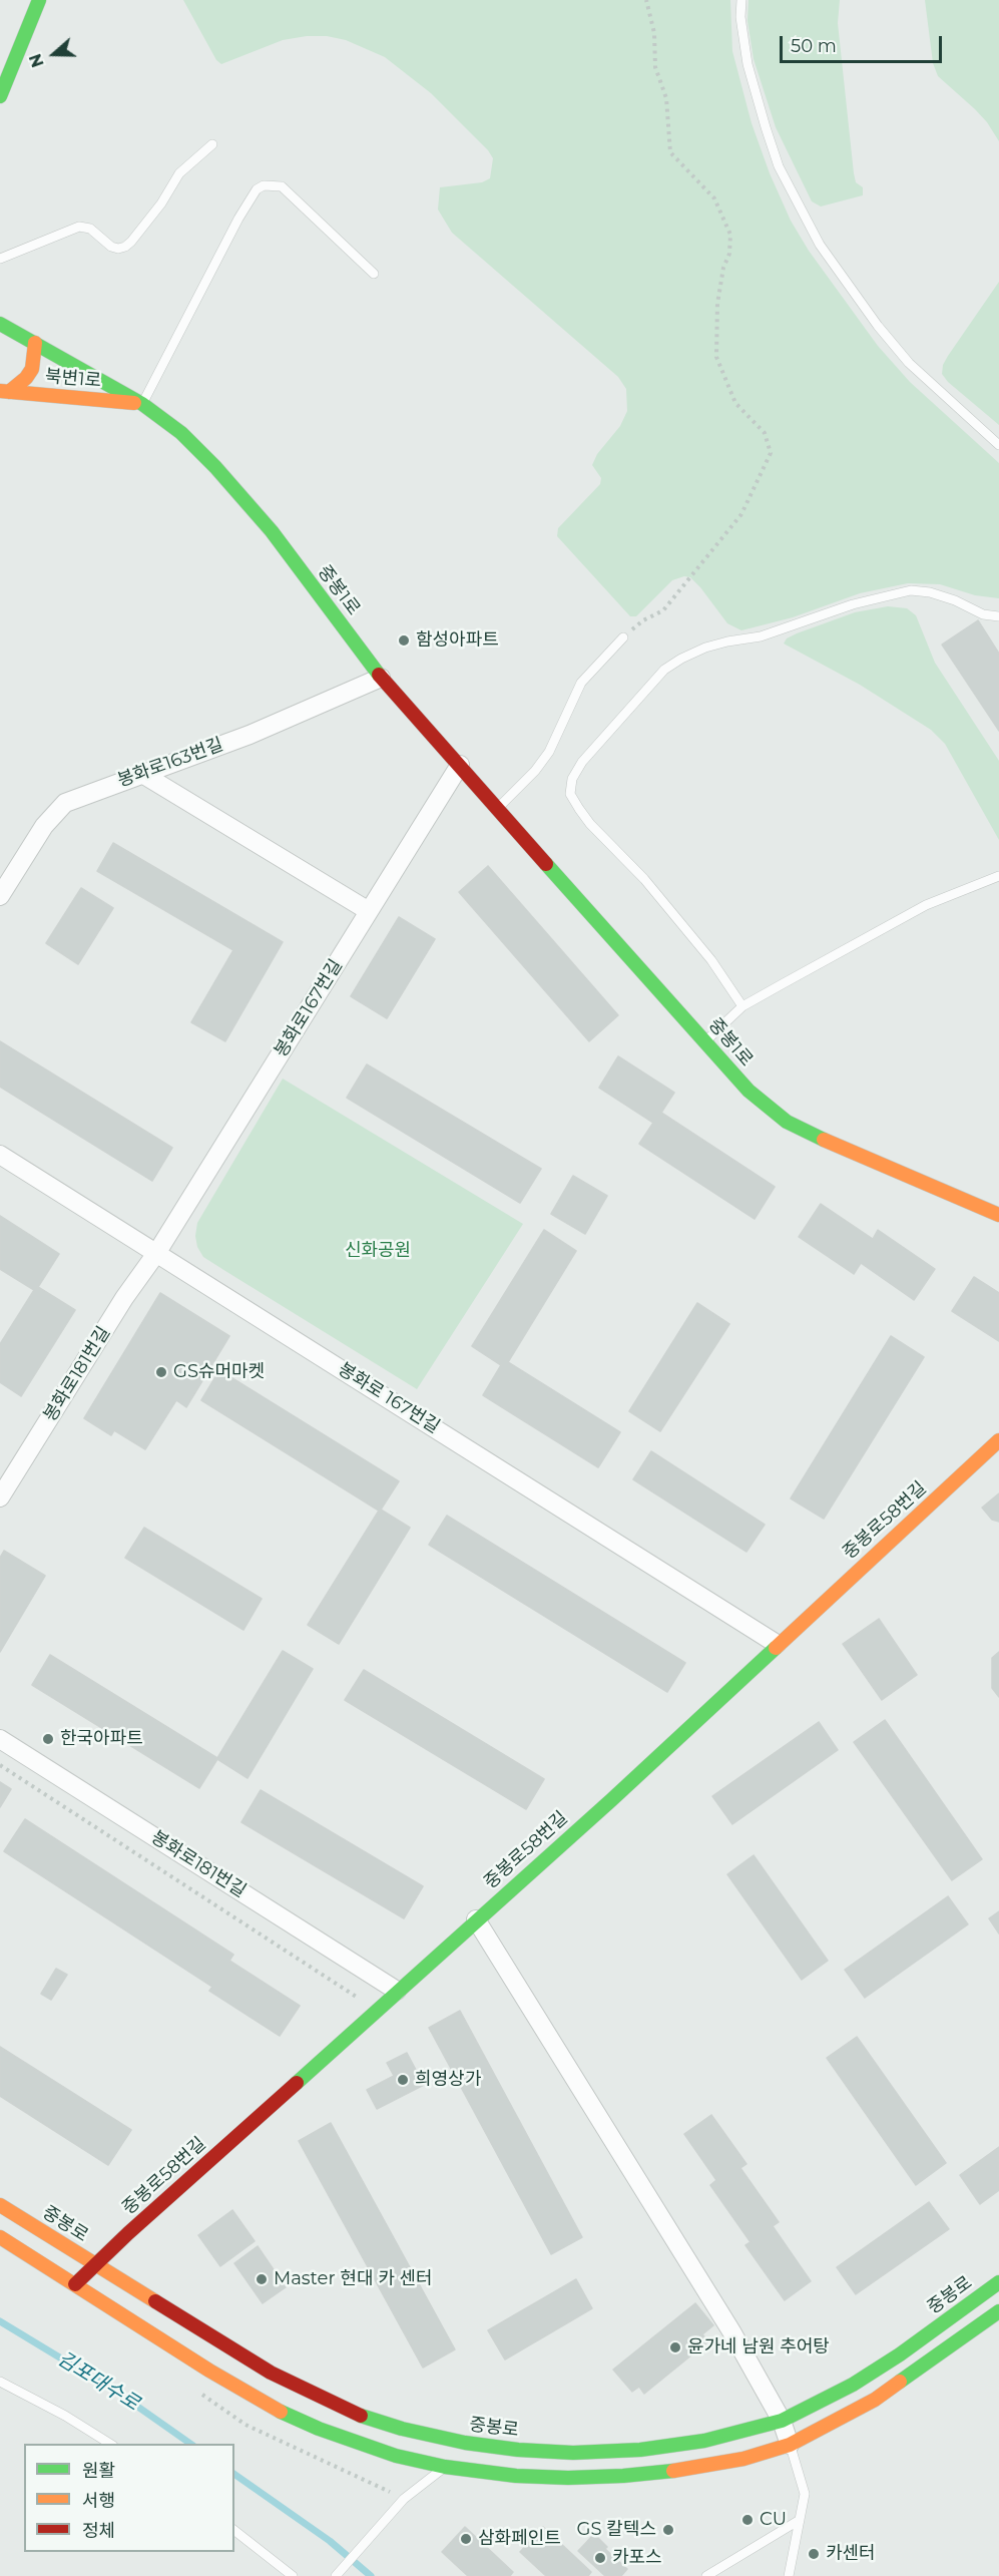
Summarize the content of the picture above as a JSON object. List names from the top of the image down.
{
  "streets": {
    "street": [
      "북변1로",
      "중봉1로",
      "봉화로163번길",
      "봉화로167번길",
      "봉화로181번길",
      "봉화로 167번길",
      "중봉로58번길",
      "중봉로"
    ]
  },
  "crossings": [
    ["북변1로", "중봉1로"],
    ["중봉1로", "봉화로163번길"],
    ["중봉1로", "봉화로167번길"],
    ["봉화로167번길", "봉화로181번길"],
    ["봉화로167번길", "봉화로 167번길"],
    ["봉화로181번길", "봉화로 167번길"],
    ["봉화로181번길", "중봉로58번길"],
    ["봉화로 167번길", "중봉로58번길"],
    ["중봉로58번길", "중봉로"]
  ],
  "water": ["김포대수로"],
  "parks": ["신화공원"],
  "places": [
    "함성아파트",
    "GS슈머마켓",
    "한국아파트",
    "희영상가",
    "Master 현대 카 센터",
    "윤가네 남원 추어탕",
    "CU",
    "GS 칼텍스",
    "삼화페인트",
    "카센터",
    "카포스"
  ],
  "legend": ["원활", "서행", "정체"],
  "scale_bar": "50 m",
  "north": "left"
}
